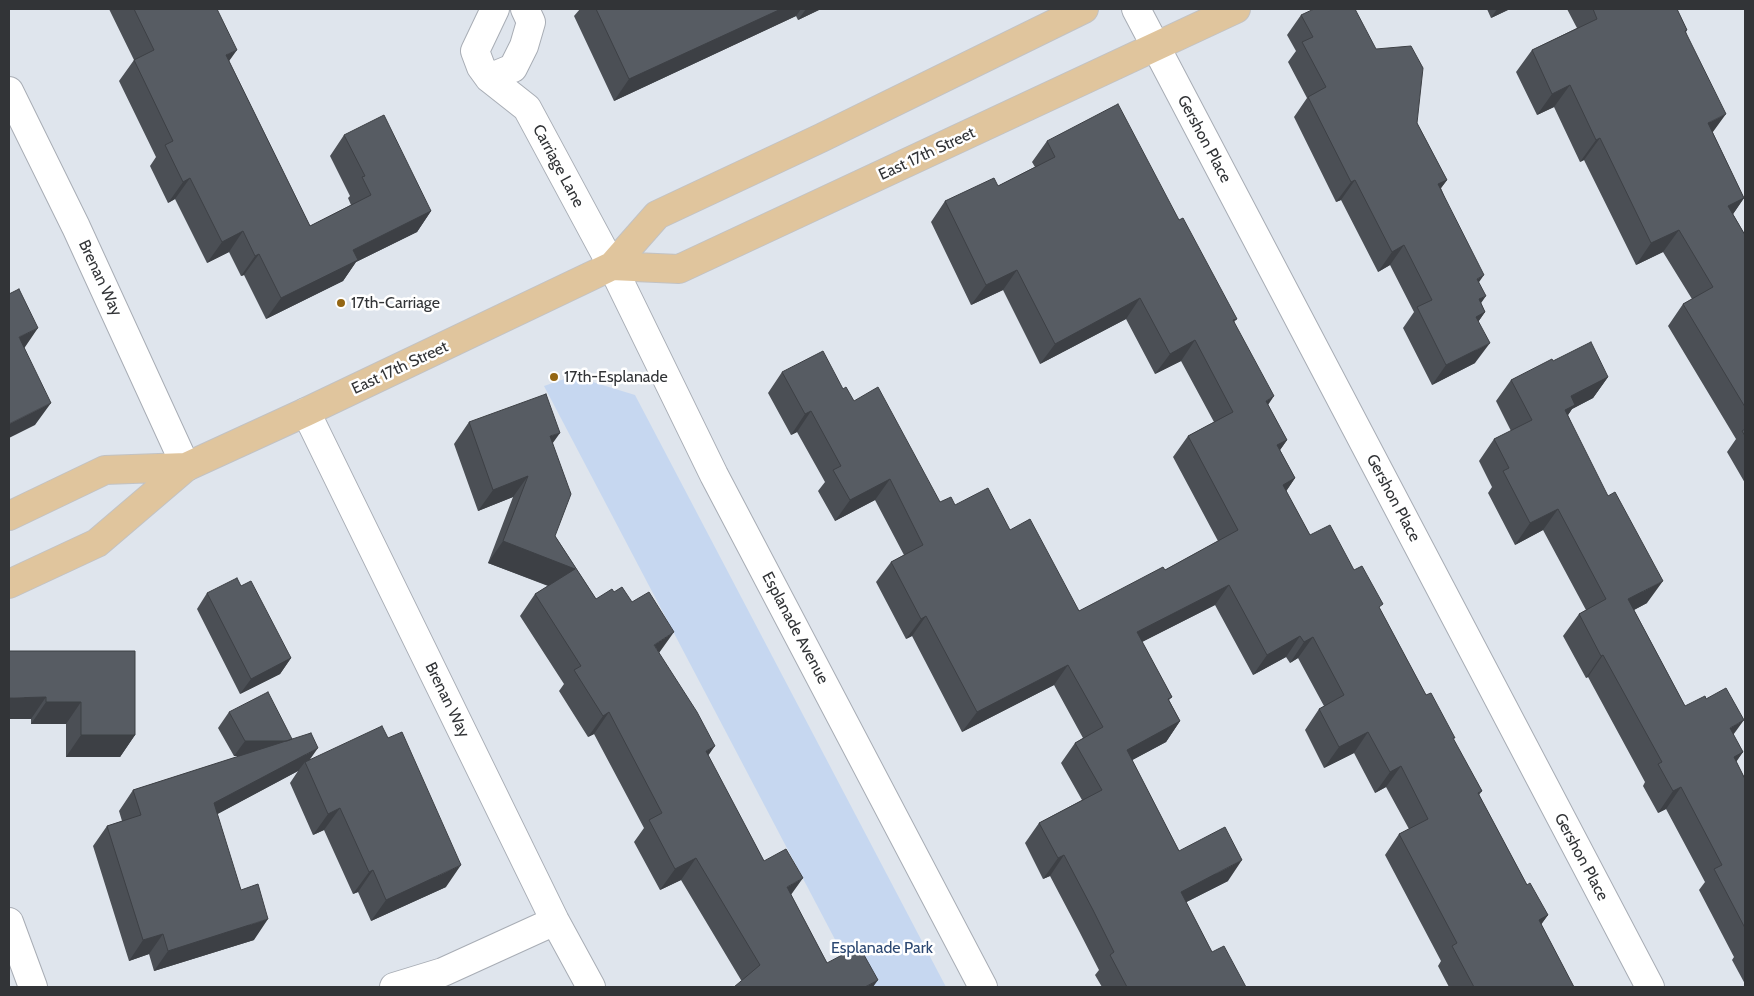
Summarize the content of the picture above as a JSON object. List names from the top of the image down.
{
  "streets": {
    "main road": ["East 17th Street"],
    "street": [
      "Gershon Place",
      "Carriage Lane",
      "Brenan Way",
      "Esplanade Avenue"
    ]
  },
  "crossings": [
    ["Gershon Place", "East 17th Street"],
    ["East 17th Street", "Carriage Lane"],
    ["East 17th Street", "Brenan Way"],
    ["East 17th Street", "Esplanade Avenue"],
    ["Carriage Lane", "Esplanade Avenue"]
  ],
  "parks": ["Esplanade Park"],
  "places": ["17th-Carriage", "17th-Esplanade"]
}
